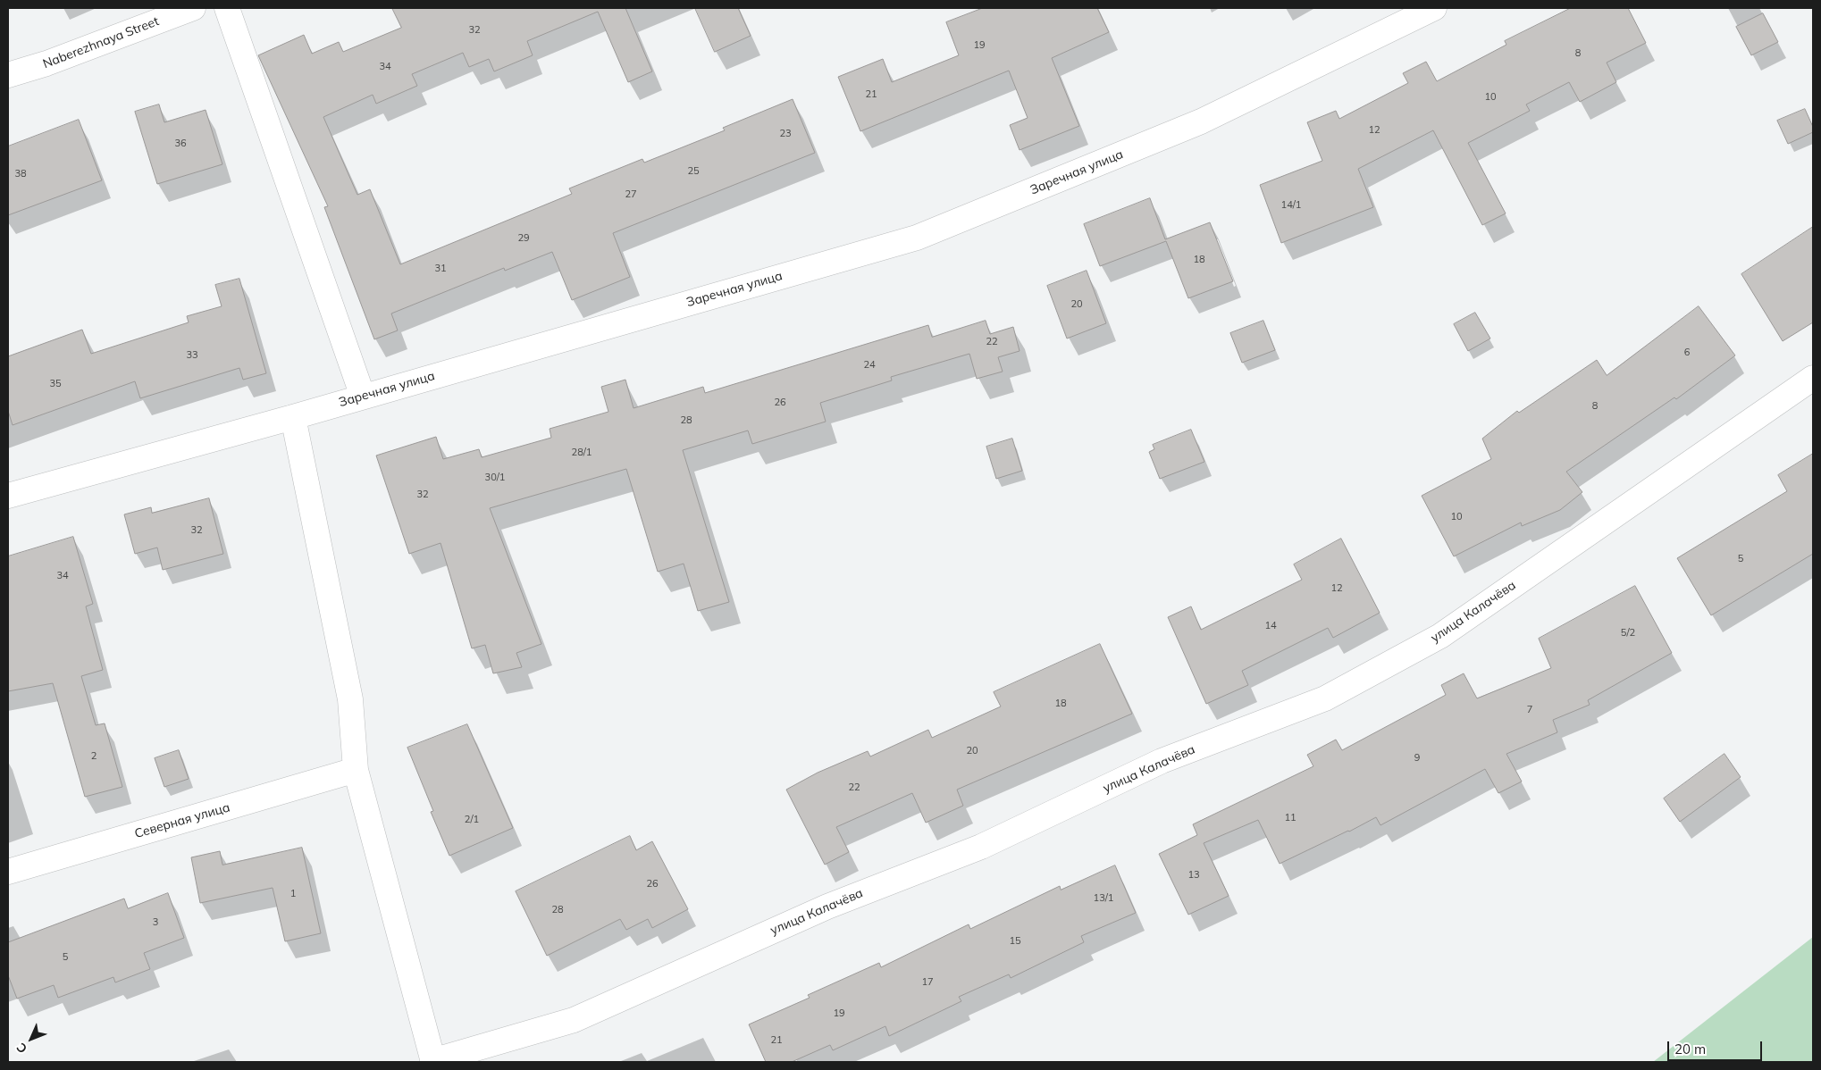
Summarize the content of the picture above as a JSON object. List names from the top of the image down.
{
  "streets": {
    "street": [
      "Naberezhnaya Street",
      "Заречная улица",
      "улица Калачёва",
      "Северная улица"
    ]
  },
  "house_numbers": [
    "32",
    "19",
    "8",
    "34",
    "21",
    "10",
    "12",
    "23",
    "36",
    "25",
    "38",
    "27",
    "14/1",
    "29",
    "18",
    "31",
    "20",
    "22",
    "6",
    "33",
    "24",
    "35",
    "26",
    "8",
    "28",
    "28/1",
    "30/1",
    "32",
    "10",
    "32",
    "5",
    "34",
    "12",
    "14",
    "5/2",
    "18",
    "7",
    "20",
    "2",
    "9",
    "22",
    "11",
    "2/1",
    "13",
    "26",
    "1",
    "13/1",
    "28",
    "3",
    "15",
    "5",
    "17",
    "19",
    "21"
  ],
  "scale_bar": "20 m",
  "north": "bottom left"
}
